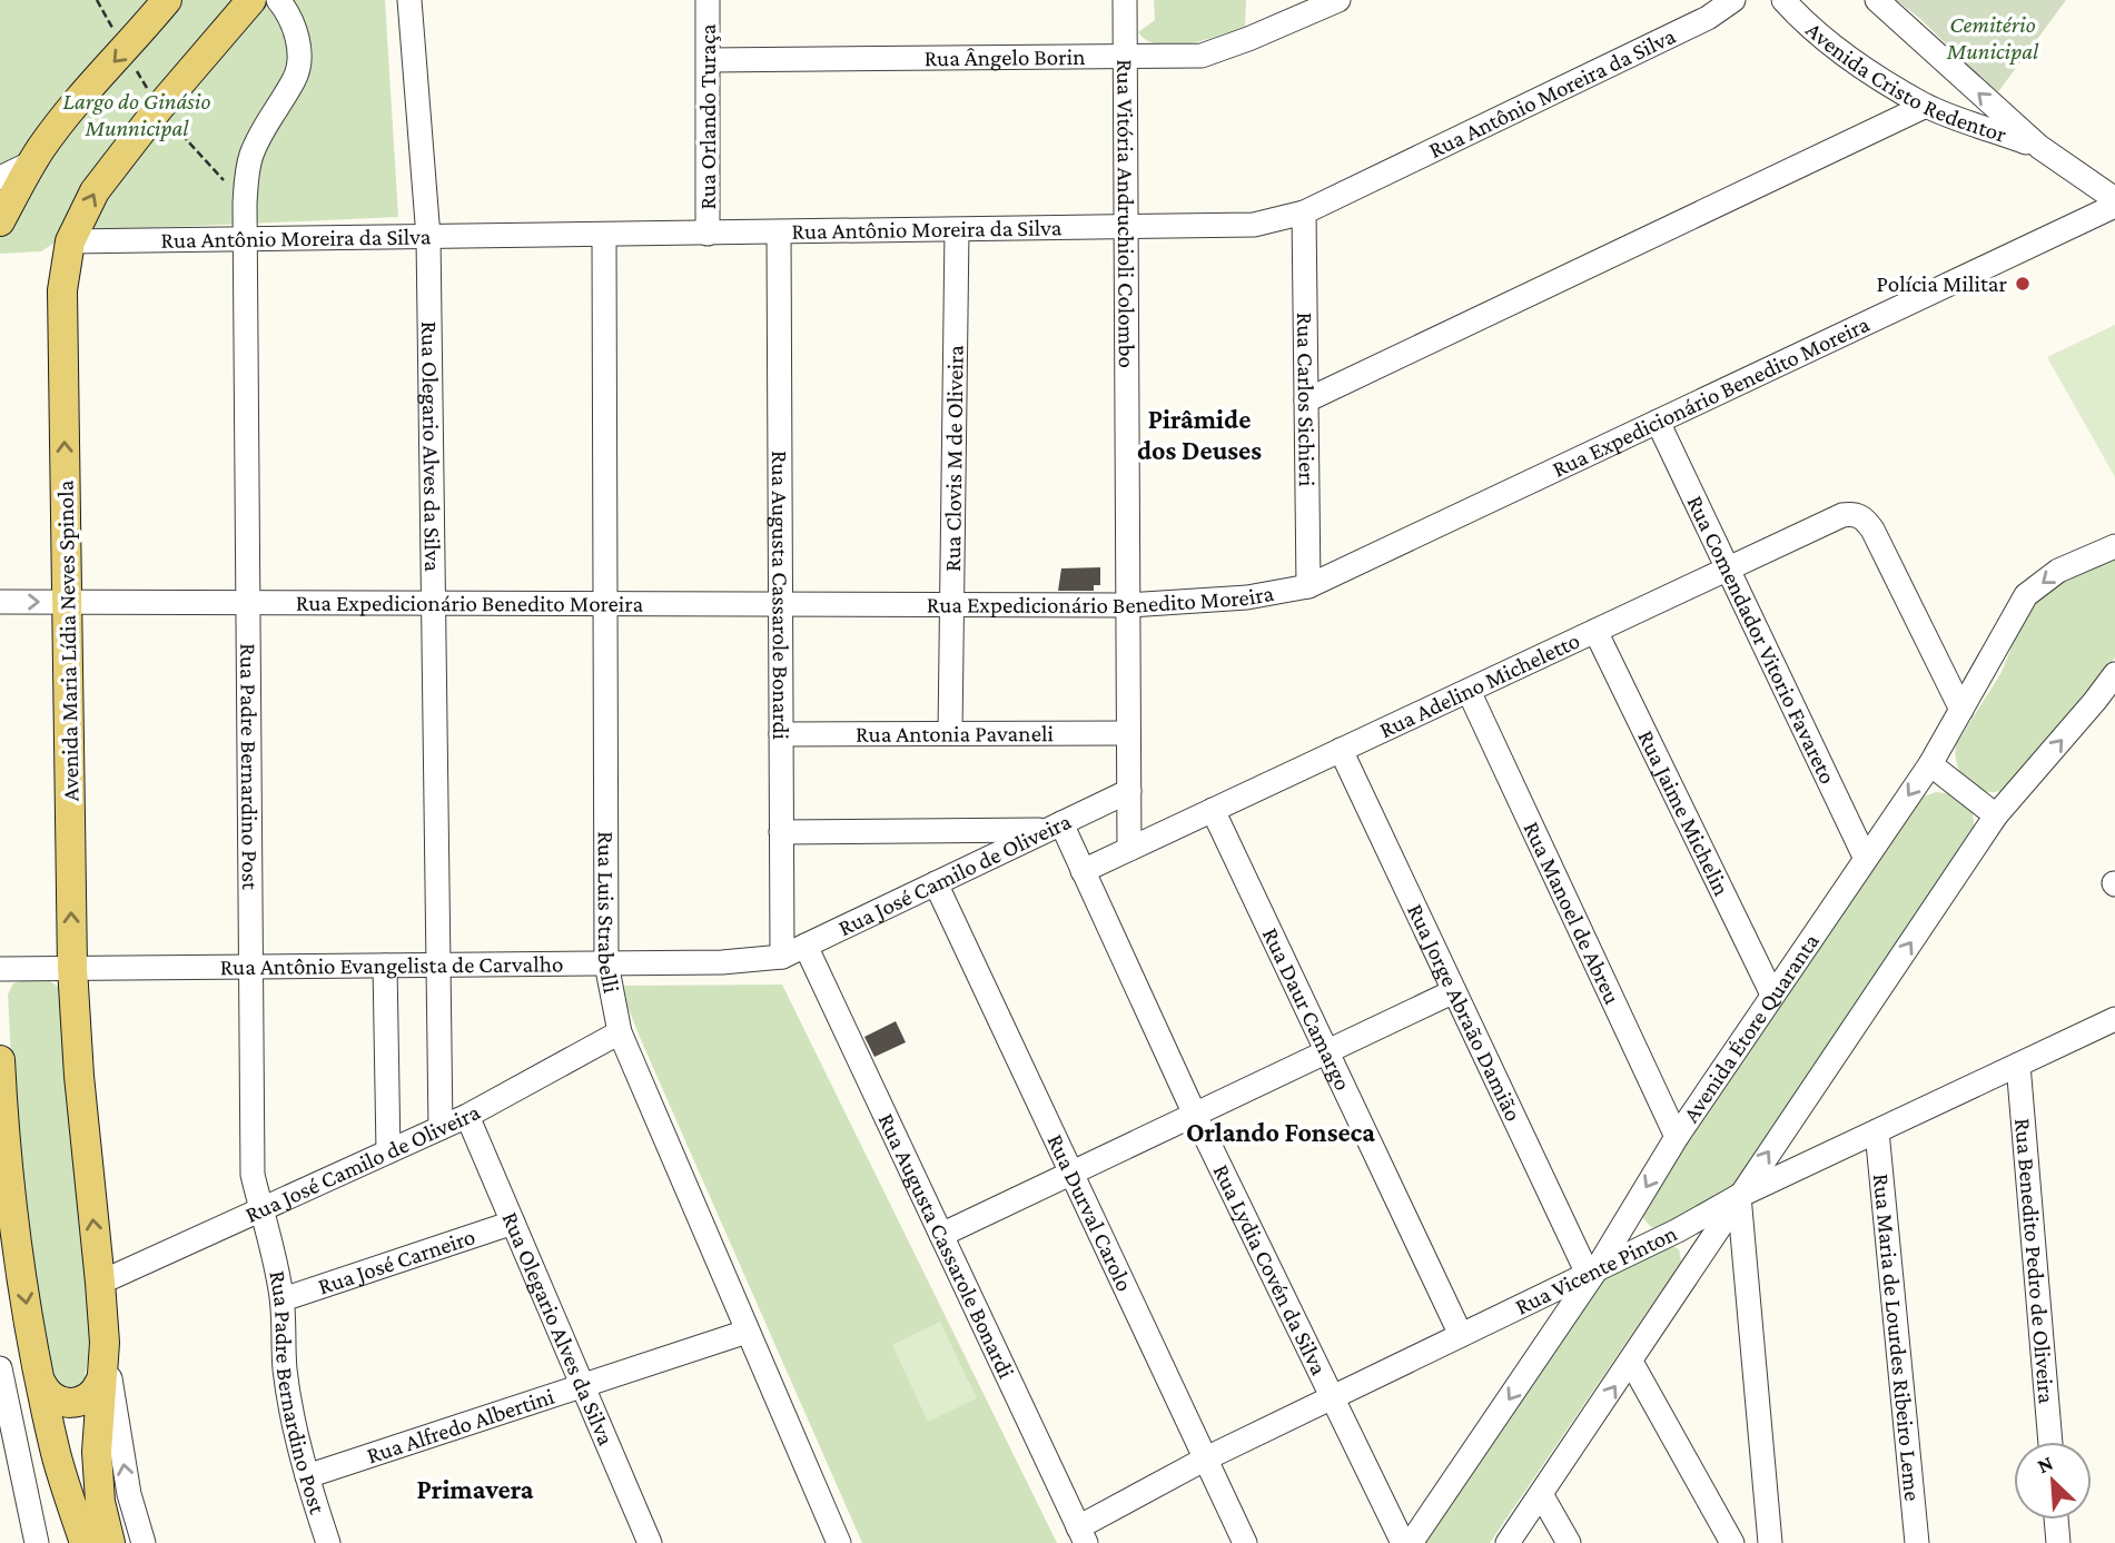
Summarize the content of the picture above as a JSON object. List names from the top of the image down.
{
  "streets": {
    "main road": ["Avenida Maria Lídia Neves Spinola"],
    "street": [
      "Rua Ângelo Borin",
      "Avenida Cristo Redentor",
      "Rua Antônio Moreira da Silva",
      "Rua Orlando Turaça",
      "Rua Vitória Andruchioli Colombo",
      "Rua Expedicionário Benedito Moreira",
      "Rua Carlos Sichieri",
      "Rua Olegario Alves da Silva",
      "Rua Clovis M de Oliveira",
      "Rua Augusta Cassarole Bonardi",
      "Rua Comendador Vitorio Favareto",
      "Rua Adelino Micheletto",
      "Rua Antonia Pavaneli",
      "Rua Padre Bernardino Post",
      "Rua Jaime Michelin",
      "Rua José Camilo de Oliveira",
      "Rua Luis Strabelli",
      "Rua Manoel de Abreu",
      "Rua Antônio Evangelista de Carvalho",
      "Rua Daur Camargo",
      "Rua Jorge Abraão Damião",
      "Avenida Étore Quaranta",
      "Rua Durval Carolo",
      "Rua Benedito Pedro de Oliveira",
      "Rua José Carneiro",
      "Rua Lydia Covén da Silva",
      "Rua Vicente Pinton",
      "Rua Maria de Lourdes Ribeiro Leme",
      "Rua Alfredo Albertini"
    ]
  },
  "crossings": [
    ["Rua Ângelo Borin", "Rua Orlando Turaça"],
    ["Rua Ângelo Borin", "Rua Vitória Andruchioli Colombo"],
    ["Rua Antônio Moreira da Silva", "Rua Orlando Turaça"],
    ["Rua Antônio Moreira da Silva", "Rua Vitória Andruchioli Colombo"],
    ["Rua Antônio Moreira da Silva", "Rua Carlos Sichieri"],
    ["Rua Antônio Moreira da Silva", "Rua Olegario Alves da Silva"],
    ["Rua Antônio Moreira da Silva", "Rua Clovis M de Oliveira"],
    ["Rua Antônio Moreira da Silva", "Rua Augusta Cassarole Bonardi"],
    ["Rua Antônio Moreira da Silva", "Avenida Maria Lídia Neves Spinola"],
    ["Rua Antônio Moreira da Silva", "Rua Padre Bernardino Post"],
    ["Rua Antônio Moreira da Silva", "Rua Luis Strabelli"],
    ["Rua Vitória Andruchioli Colombo", "Rua Expedicionário Benedito Moreira"],
    ["Rua Vitória Andruchioli Colombo", "Rua Adelino Micheletto"],
    ["Rua Vitória Andruchioli Colombo", "Rua Antonia Pavaneli"],
    ["Rua Vitória Andruchioli Colombo", "Rua José Camilo de Oliveira"],
    ["Rua Expedicionário Benedito Moreira", "Rua Carlos Sichieri"],
    ["Rua Expedicionário Benedito Moreira", "Rua Olegario Alves da Silva"],
    ["Rua Expedicionário Benedito Moreira", "Rua Clovis M de Oliveira"],
    ["Rua Expedicionário Benedito Moreira", "Rua Augusta Cassarole Bonardi"],
    ["Rua Expedicionário Benedito Moreira", "Rua Comendador Vitorio Favareto"],
    ["Rua Expedicionário Benedito Moreira", "Avenida Maria Lídia Neves Spinola"],
    ["Rua Expedicionário Benedito Moreira", "Rua Padre Bernardino Post"],
    ["Rua Expedicionário Benedito Moreira", "Rua Luis Strabelli"],
    ["Rua Olegario Alves da Silva", "Rua José Camilo de Oliveira"],
    ["Rua Olegario Alves da Silva", "Rua Antônio Evangelista de Carvalho"],
    ["Rua Olegario Alves da Silva", "Rua José Carneiro"],
    ["Rua Olegario Alves da Silva", "Rua Alfredo Albertini"],
    ["Rua Clovis M de Oliveira", "Rua Antonia Pavaneli"],
    ["Rua Augusta Cassarole Bonardi", "Rua Antonia Pavaneli"],
    ["Rua Augusta Cassarole Bonardi", "Rua José Camilo de Oliveira"],
    ["Rua Augusta Cassarole Bonardi", "Rua Antônio Evangelista de Carvalho"],
    ["Rua Augusta Cassarole Bonardi", "Rua Vicente Pinton"],
    ["Rua Comendador Vitorio Favareto", "Rua Adelino Micheletto"],
    ["Rua Comendador Vitorio Favareto", "Avenida Étore Quaranta"],
    ["Avenida Maria Lídia Neves Spinola", "Rua José Camilo de Oliveira"],
    ["Avenida Maria Lídia Neves Spinola", "Rua Antônio Evangelista de Carvalho"],
    ["Rua Adelino Micheletto", "Rua Jaime Michelin"],
    ["Rua Adelino Micheletto", "Rua Manoel de Abreu"],
    ["Rua Adelino Micheletto", "Rua Daur Camargo"],
    ["Rua Adelino Micheletto", "Rua Jorge Abraão Damião"],
    ["Rua Adelino Micheletto", "Avenida Étore Quaranta"],
    ["Rua Adelino Micheletto", "Rua Lydia Covén da Silva"],
    ["Rua Padre Bernardino Post", "Rua José Camilo de Oliveira"],
    ["Rua Padre Bernardino Post", "Rua Antônio Evangelista de Carvalho"],
    ["Rua Padre Bernardino Post", "Rua José Carneiro"],
    ["Rua Padre Bernardino Post", "Rua Alfredo Albertini"],
    ["Rua Jaime Michelin", "Avenida Étore Quaranta"],
    ["Rua José Camilo de Oliveira", "Rua Luis Strabelli"],
    ["Rua José Camilo de Oliveira", "Rua Antônio Evangelista de Carvalho"],
    ["Rua José Camilo de Oliveira", "Rua Durval Carolo"],
    ["Rua José Camilo de Oliveira", "Rua Lydia Covén da Silva"],
    ["Rua Luis Strabelli", "Rua Antônio Evangelista de Carvalho"],
    ["Rua Luis Strabelli", "Rua Alfredo Albertini"],
    ["Rua Manoel de Abreu", "Avenida Étore Quaranta"],
    ["Rua Daur Camargo", "Rua Vicente Pinton"],
    ["Rua Jorge Abraão Damião", "Avenida Étore Quaranta"],
    ["Rua Jorge Abraão Damião", "Rua Vicente Pinton"],
    ["Avenida Étore Quaranta", "Rua Vicente Pinton"],
    ["Rua Durval Carolo", "Rua Vicente Pinton"],
    ["Rua Benedito Pedro de Oliveira", "Rua Vicente Pinton"],
    ["Rua Lydia Covén da Silva", "Rua Vicente Pinton"],
    ["Rua Vicente Pinton", "Rua Maria de Lourdes Ribeiro Leme"]
  ],
  "districts": ["Pirâmide dos Deuses", "Orlando Fonseca", "Primavera"],
  "parks": ["Cemitério Municipal", "Largo do Ginásio Munnicipal"],
  "places": ["Polícia Militar"],
  "north": "top left"
}
